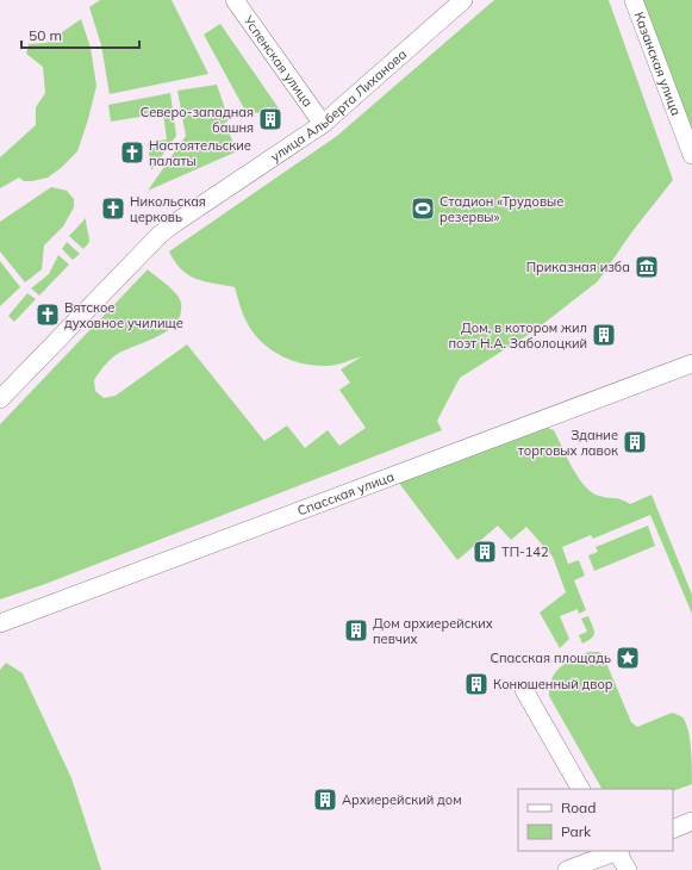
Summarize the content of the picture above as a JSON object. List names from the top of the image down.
{
  "streets": {
    "street": [
      "Успенская улица",
      "Казанская улица",
      "улица Альберта Лиханова",
      "Спасская улица"
    ]
  },
  "crossings": [
    ["Успенская улица", "улица Альберта Лиханова"]
  ],
  "places": {
    "building": [
      "Северо-западная башня",
      "Дом, в котором жил поэт Н.А. Заболоцкий",
      "Здание торговых лавок",
      "ТП-142",
      "Дом архиерейских певчих",
      "Конюшенный двор",
      "Архиерейский дом"
    ],
    "church": ["Настоятельские палаты", "Никольская церковь", "Вятское духовное училище"],
    "sports": ["Стадион «Трудовые резервы»"],
    "museum": ["Приказная изба"],
    "place": ["Спасская площадь"]
  },
  "legend": ["Road", "Park"],
  "scale_bar": "50 m"
}
